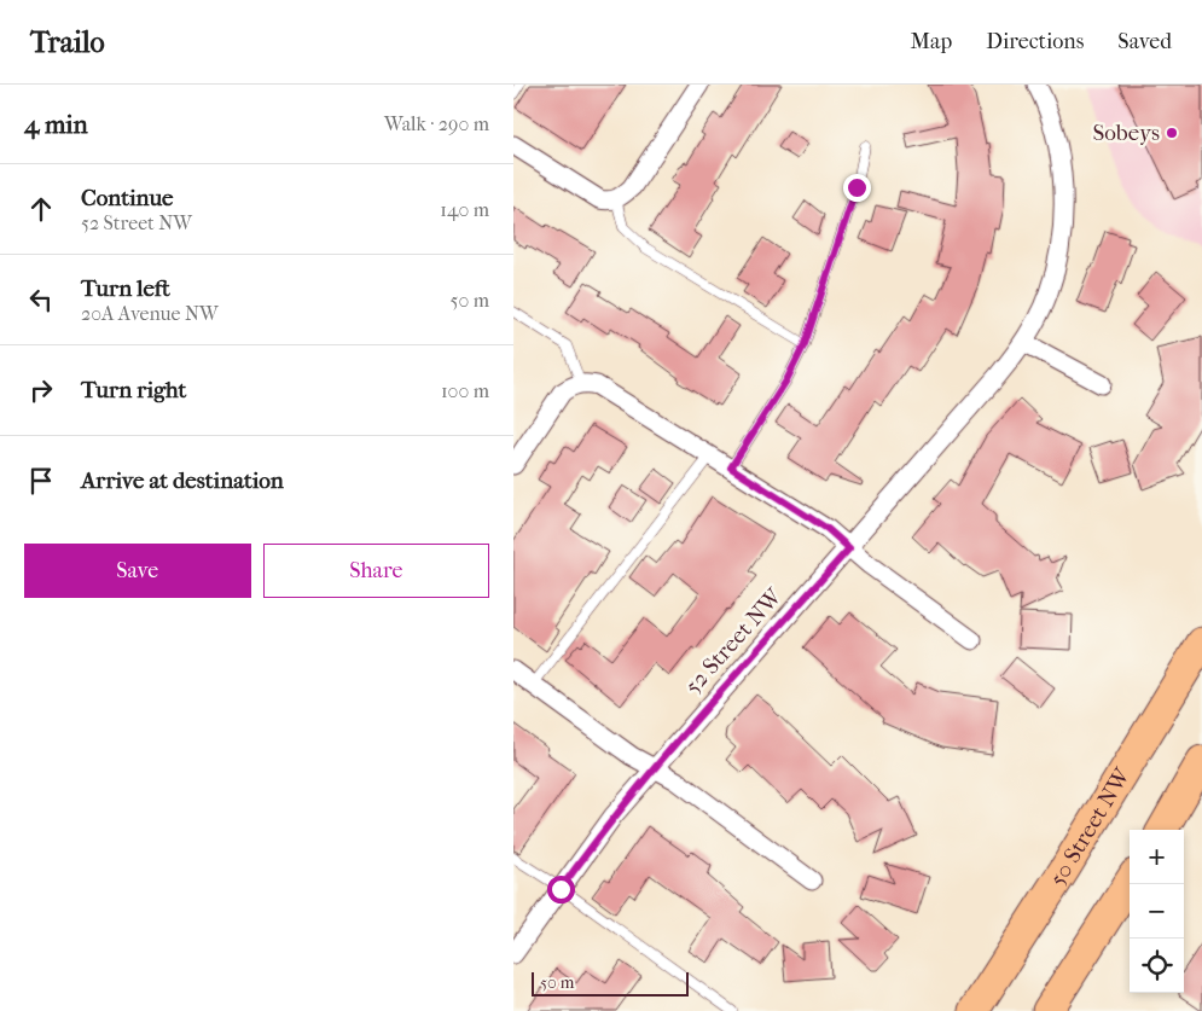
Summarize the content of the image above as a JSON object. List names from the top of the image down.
{
  "streets": {
    "main road": ["50 Street NW"],
    "street": ["52 Street NW"]
  },
  "places": ["Sobeys"],
  "scale_bar": "50 m",
  "page": {
    "header": "Trailo",
    "nav": ["Map", "Directions", "Saved"],
    "heading": ["4 min", "Walk · 290 m"],
    "list": [
      ["Continue", "52 Street NW", "140 m"],
      ["Turn left", "20A Avenue NW", "50 m"],
      ["Turn right", "100 m"],
      "Arrive at destination"
    ],
    "buttons": ["Save", "Share"],
    "map_buttons": ["+", "−"],
    "scale": "50 m"
  }
}
